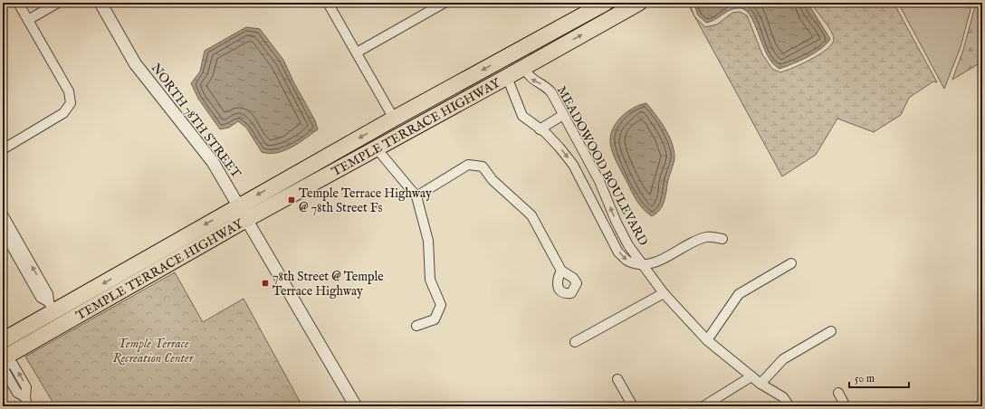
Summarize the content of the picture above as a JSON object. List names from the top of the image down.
{
  "streets": {
    "main road": ["TEMPLE TERRACE HIGHWAY"],
    "street": ["NORTH 78TH STREET", "MEADOWOOD BOULEVARD"]
  },
  "crossings": [
    ["NORTH 78TH STREET", "TEMPLE TERRACE HIGHWAY"],
    ["TEMPLE TERRACE HIGHWAY", "MEADOWOOD BOULEVARD"]
  ],
  "parks": ["Temple Terrace Recreation Center"],
  "places": {
    "transit": ["Temple Terrace Highway @ 78th Street Fs", "78th Street @ Temple Terrace Highway"]
  },
  "scale_bar": "50 m"
}
